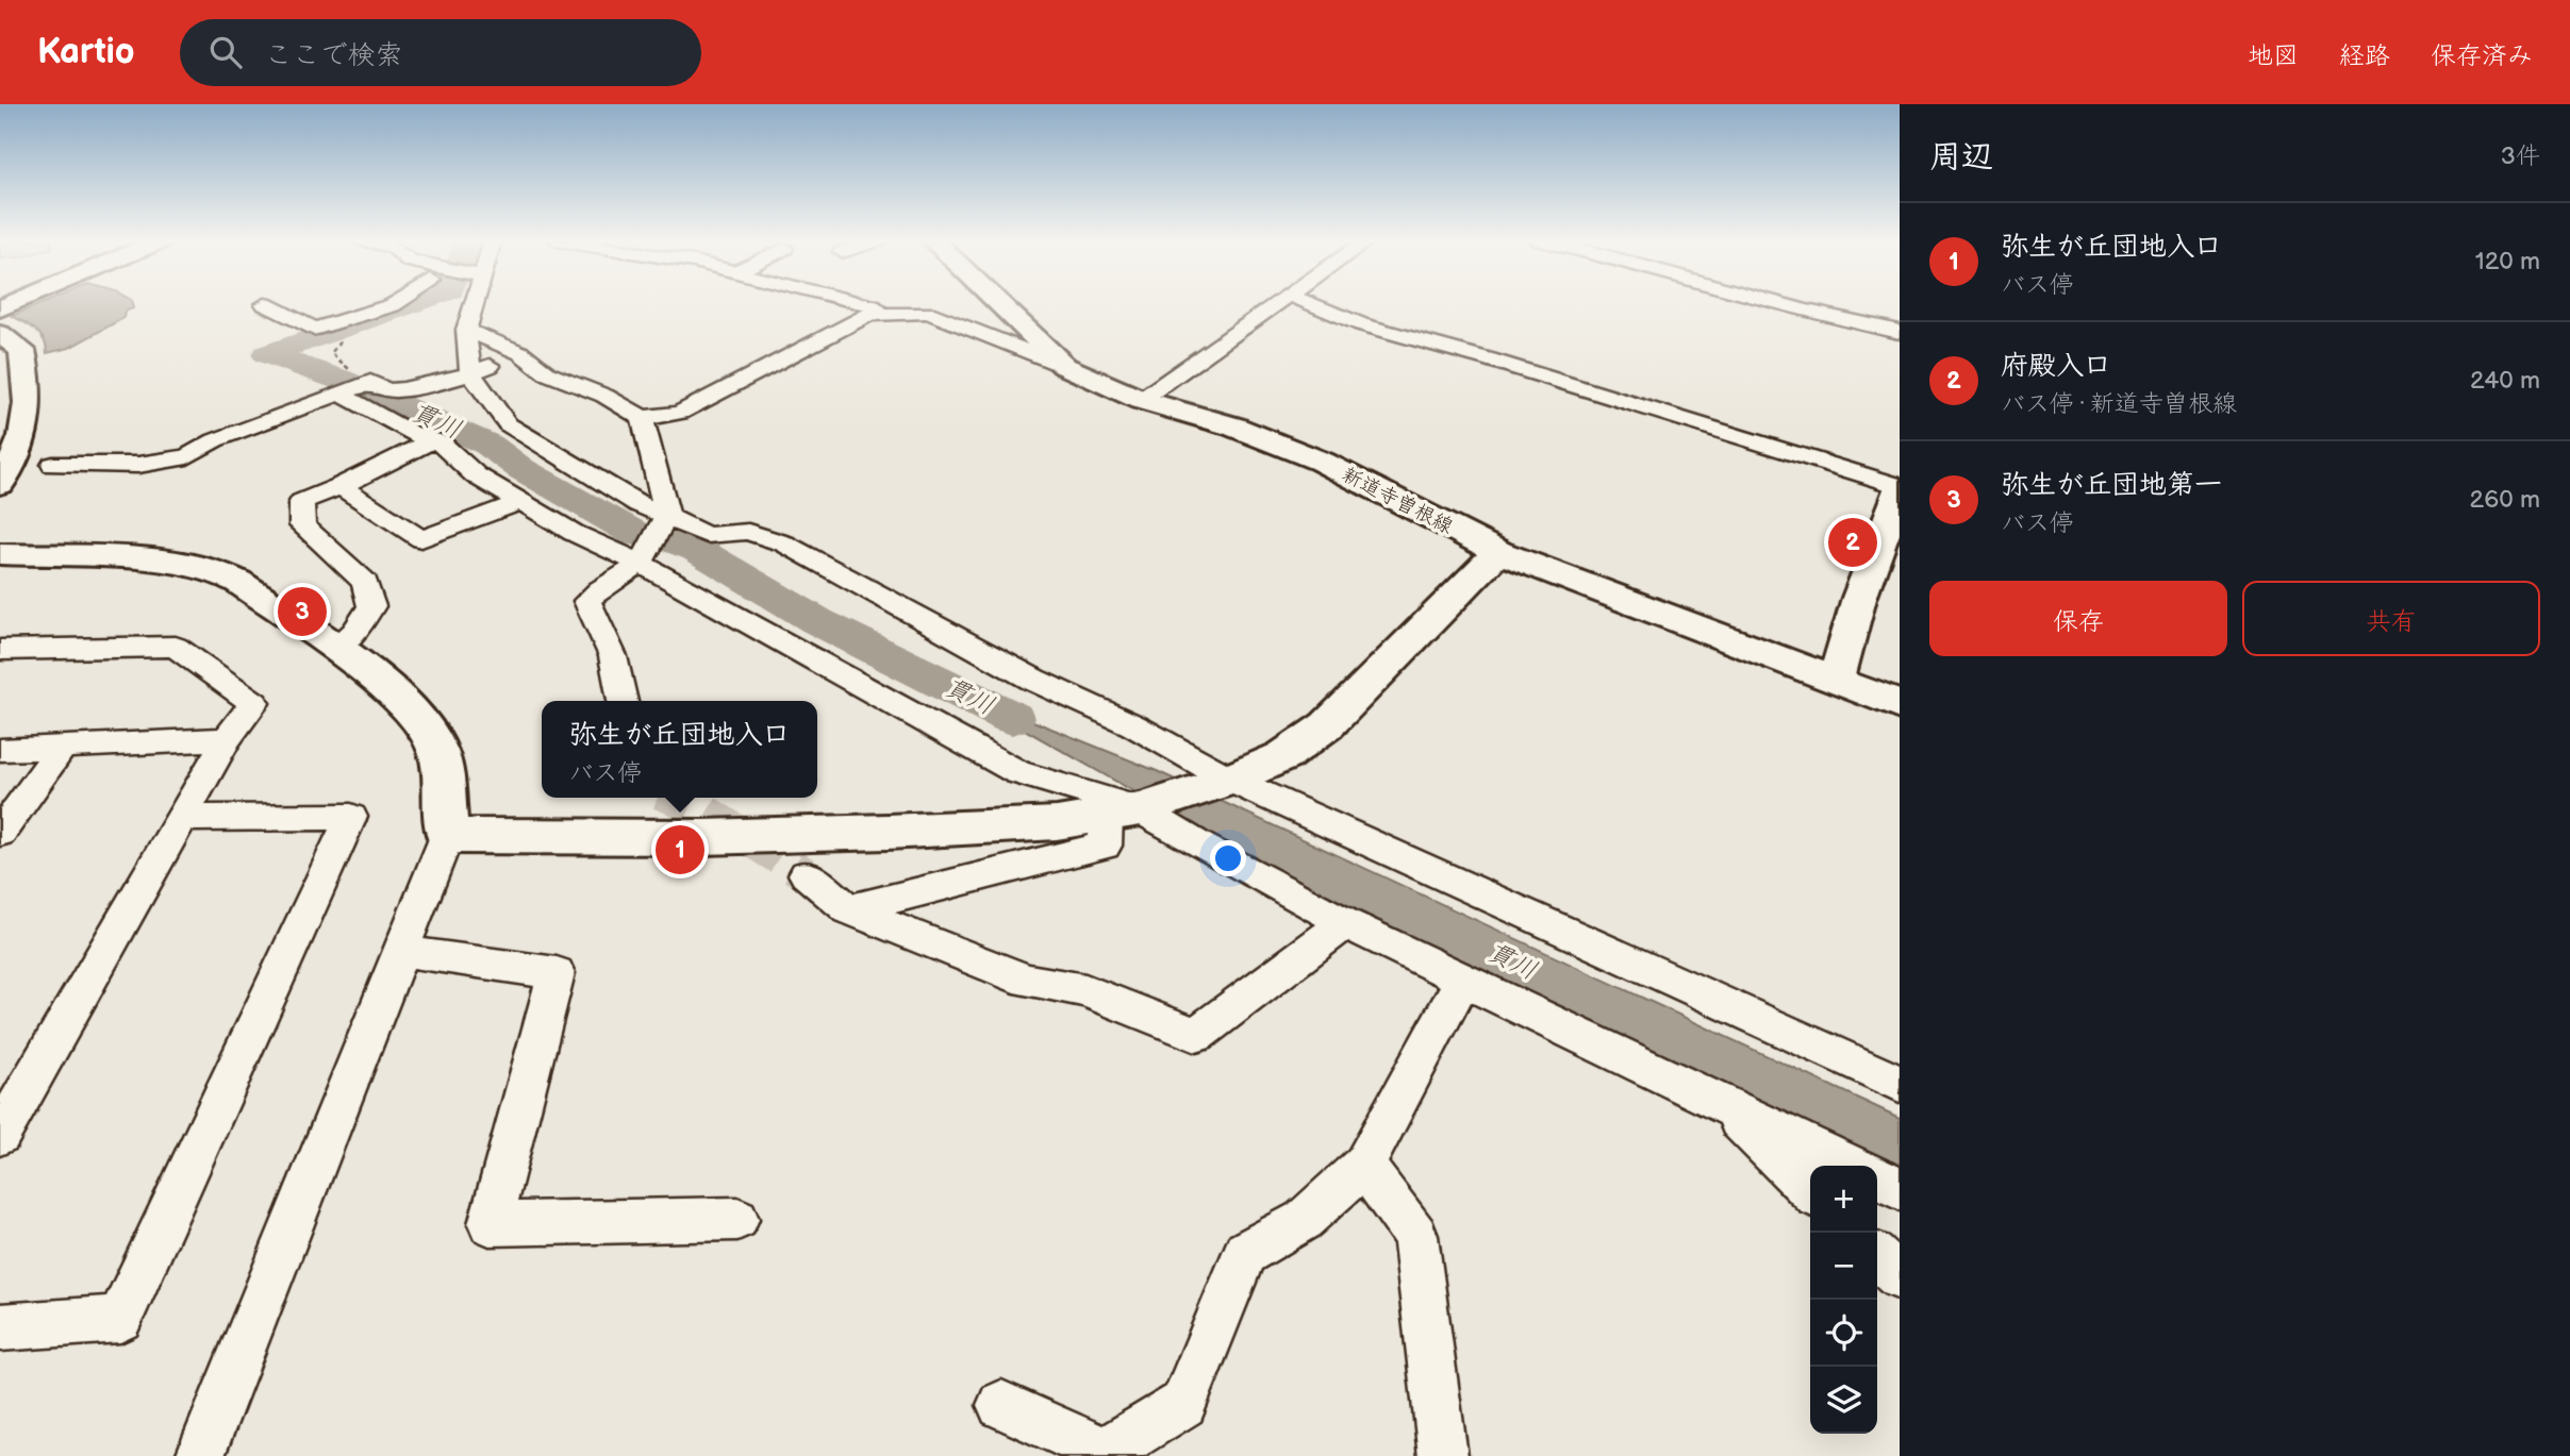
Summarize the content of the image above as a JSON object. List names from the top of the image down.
{
  "streets": {
    "main road": ["新道寺曽根線"]
  },
  "water": ["貫川"],
  "page": {
    "header": "Kartio",
    "search": "ここで検索",
    "nav": ["地図", "経路", "保存済み"],
    "heading": ["周辺", "3件"],
    "list": [
      {
        "mark": "1",
        "name": "弥生が丘団地入口",
        "note": "バス停",
        "value": "120 m"
      },
      {
        "mark": "2",
        "name": "府殿入口",
        "note": "バス停 · 新道寺曽根線",
        "value": "240 m"
      },
      {
        "mark": "3",
        "name": "弥生が丘団地第一",
        "note": "バス停",
        "value": "260 m"
      }
    ],
    "pins": ["2", "3", "1"],
    "buttons": ["保存", "共有"],
    "popup": ["弥生が丘団地入口", "バス停"],
    "map_buttons": ["+", "−"]
  }
}
